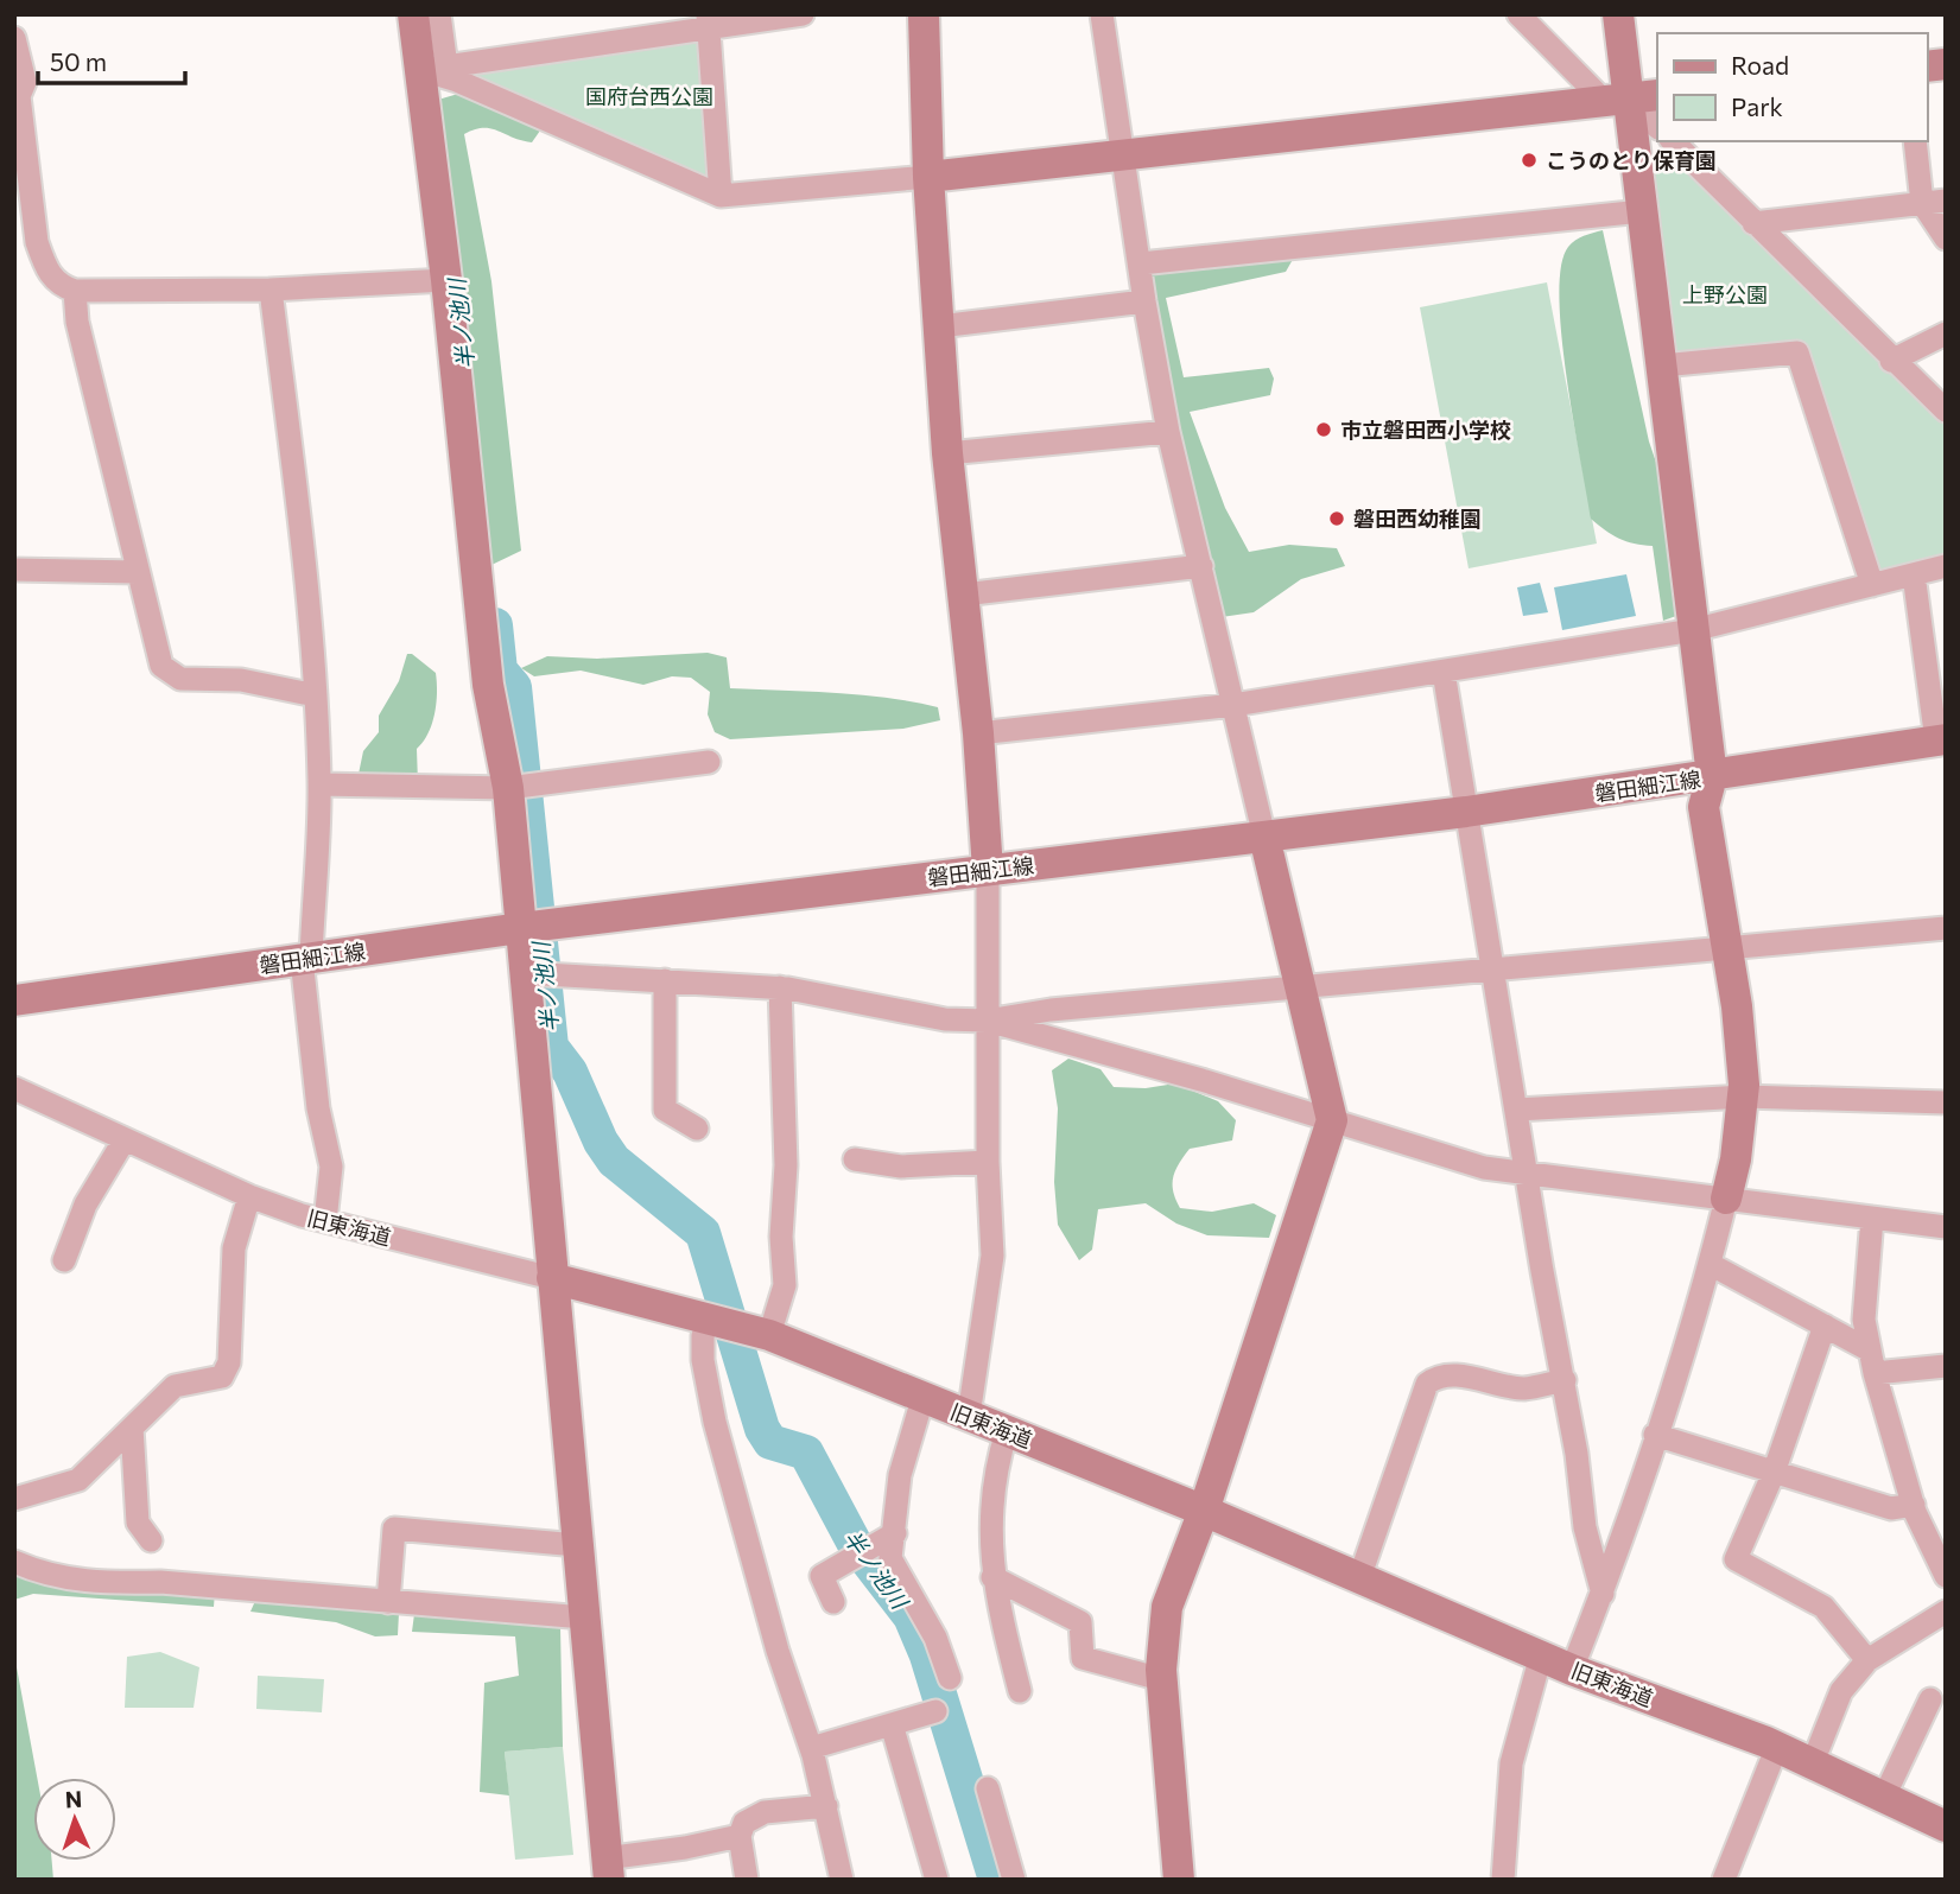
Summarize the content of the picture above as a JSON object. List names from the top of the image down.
{
  "streets": {
    "street": ["磐田細江線", "旧東海道"]
  },
  "water": ["半ノ池川"],
  "parks": ["国府台西公園", "上野公園"],
  "places": ["こうのとり保育園", "市立磐田西小学校", "磐田西幼稚園"],
  "legend": ["Road", "Park"],
  "scale_bar": "50 m",
  "north": "top"
}
